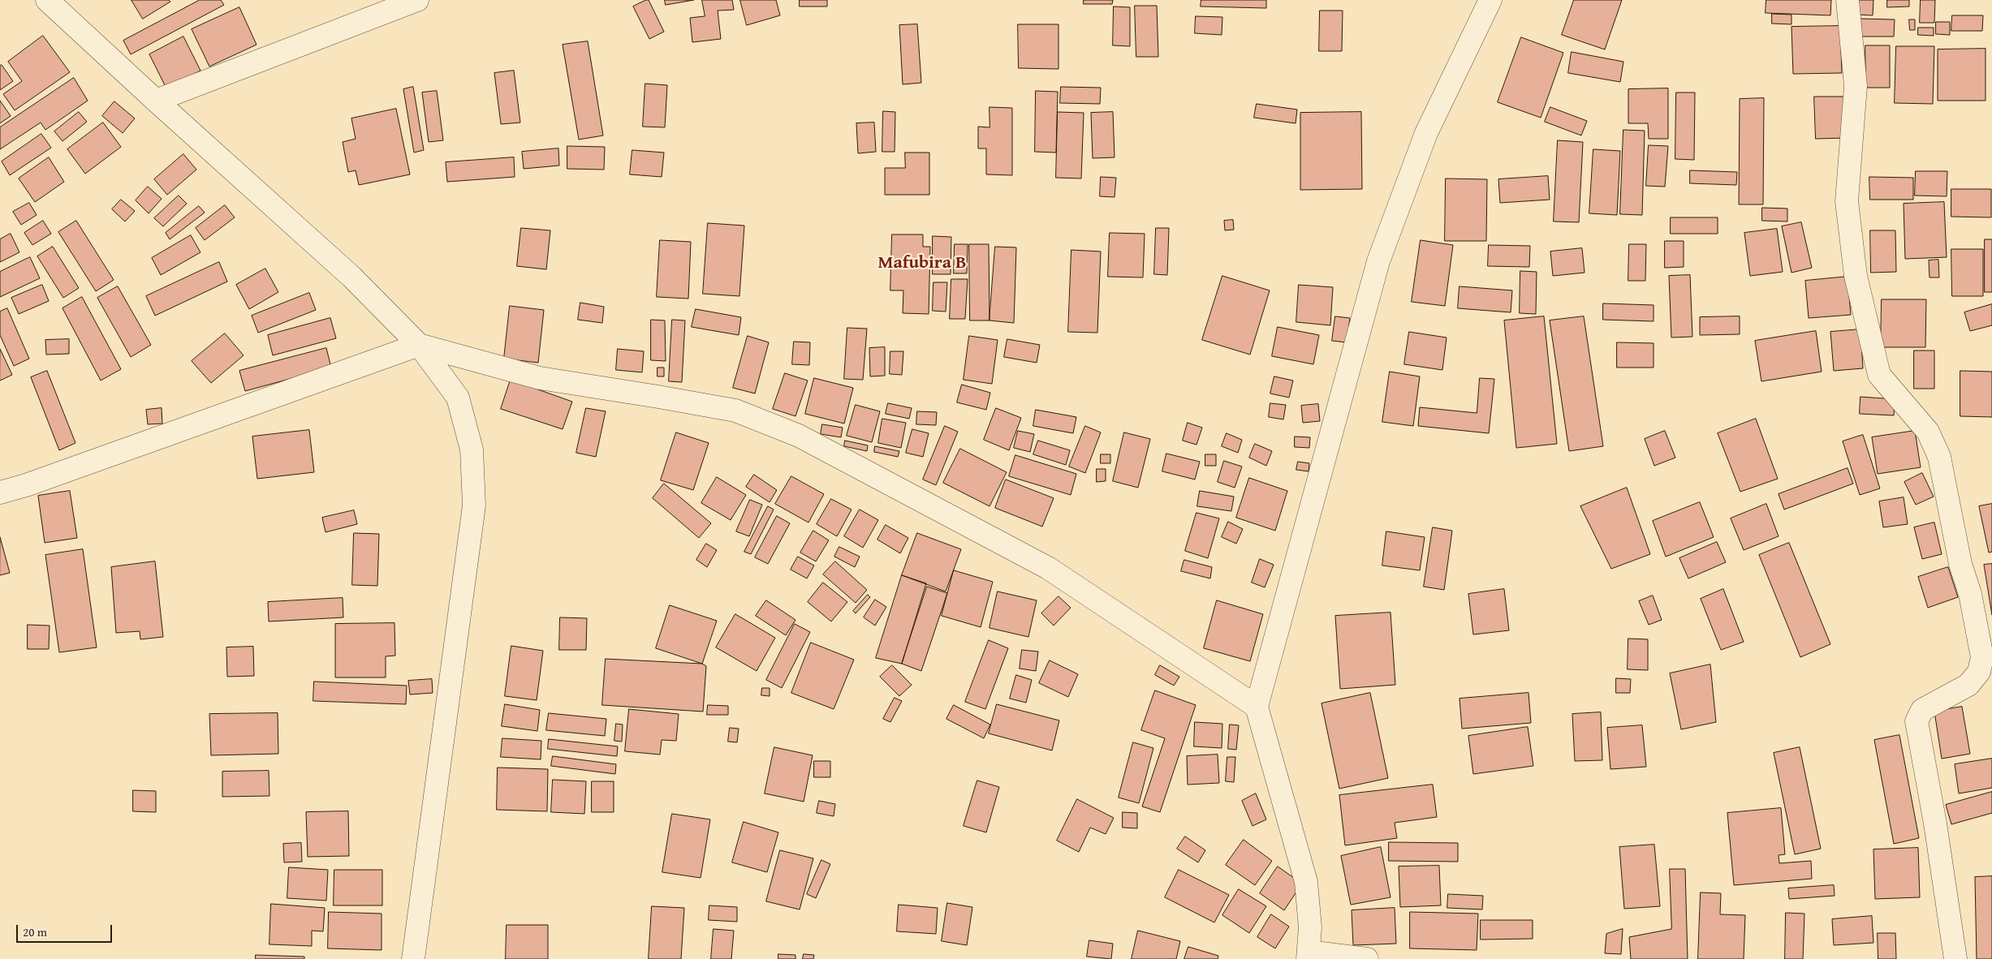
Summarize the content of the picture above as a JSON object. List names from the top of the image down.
{
  "districts": ["Mafubira B"],
  "scale_bar": "20 m"
}
